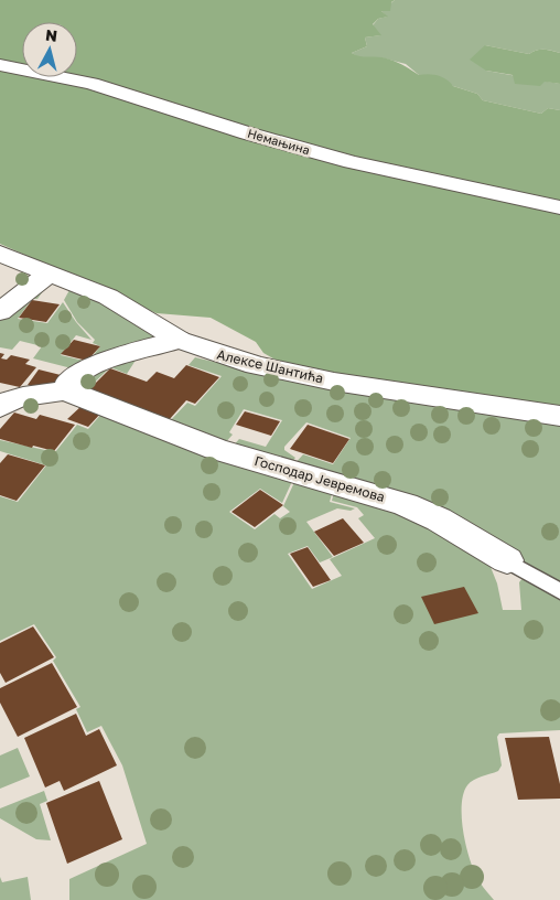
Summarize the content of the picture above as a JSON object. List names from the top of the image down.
{
  "streets": {
    "street": ["Немањина", "Алексе Шантића", "Господар Јевремова"]
  },
  "north": "top"
}
